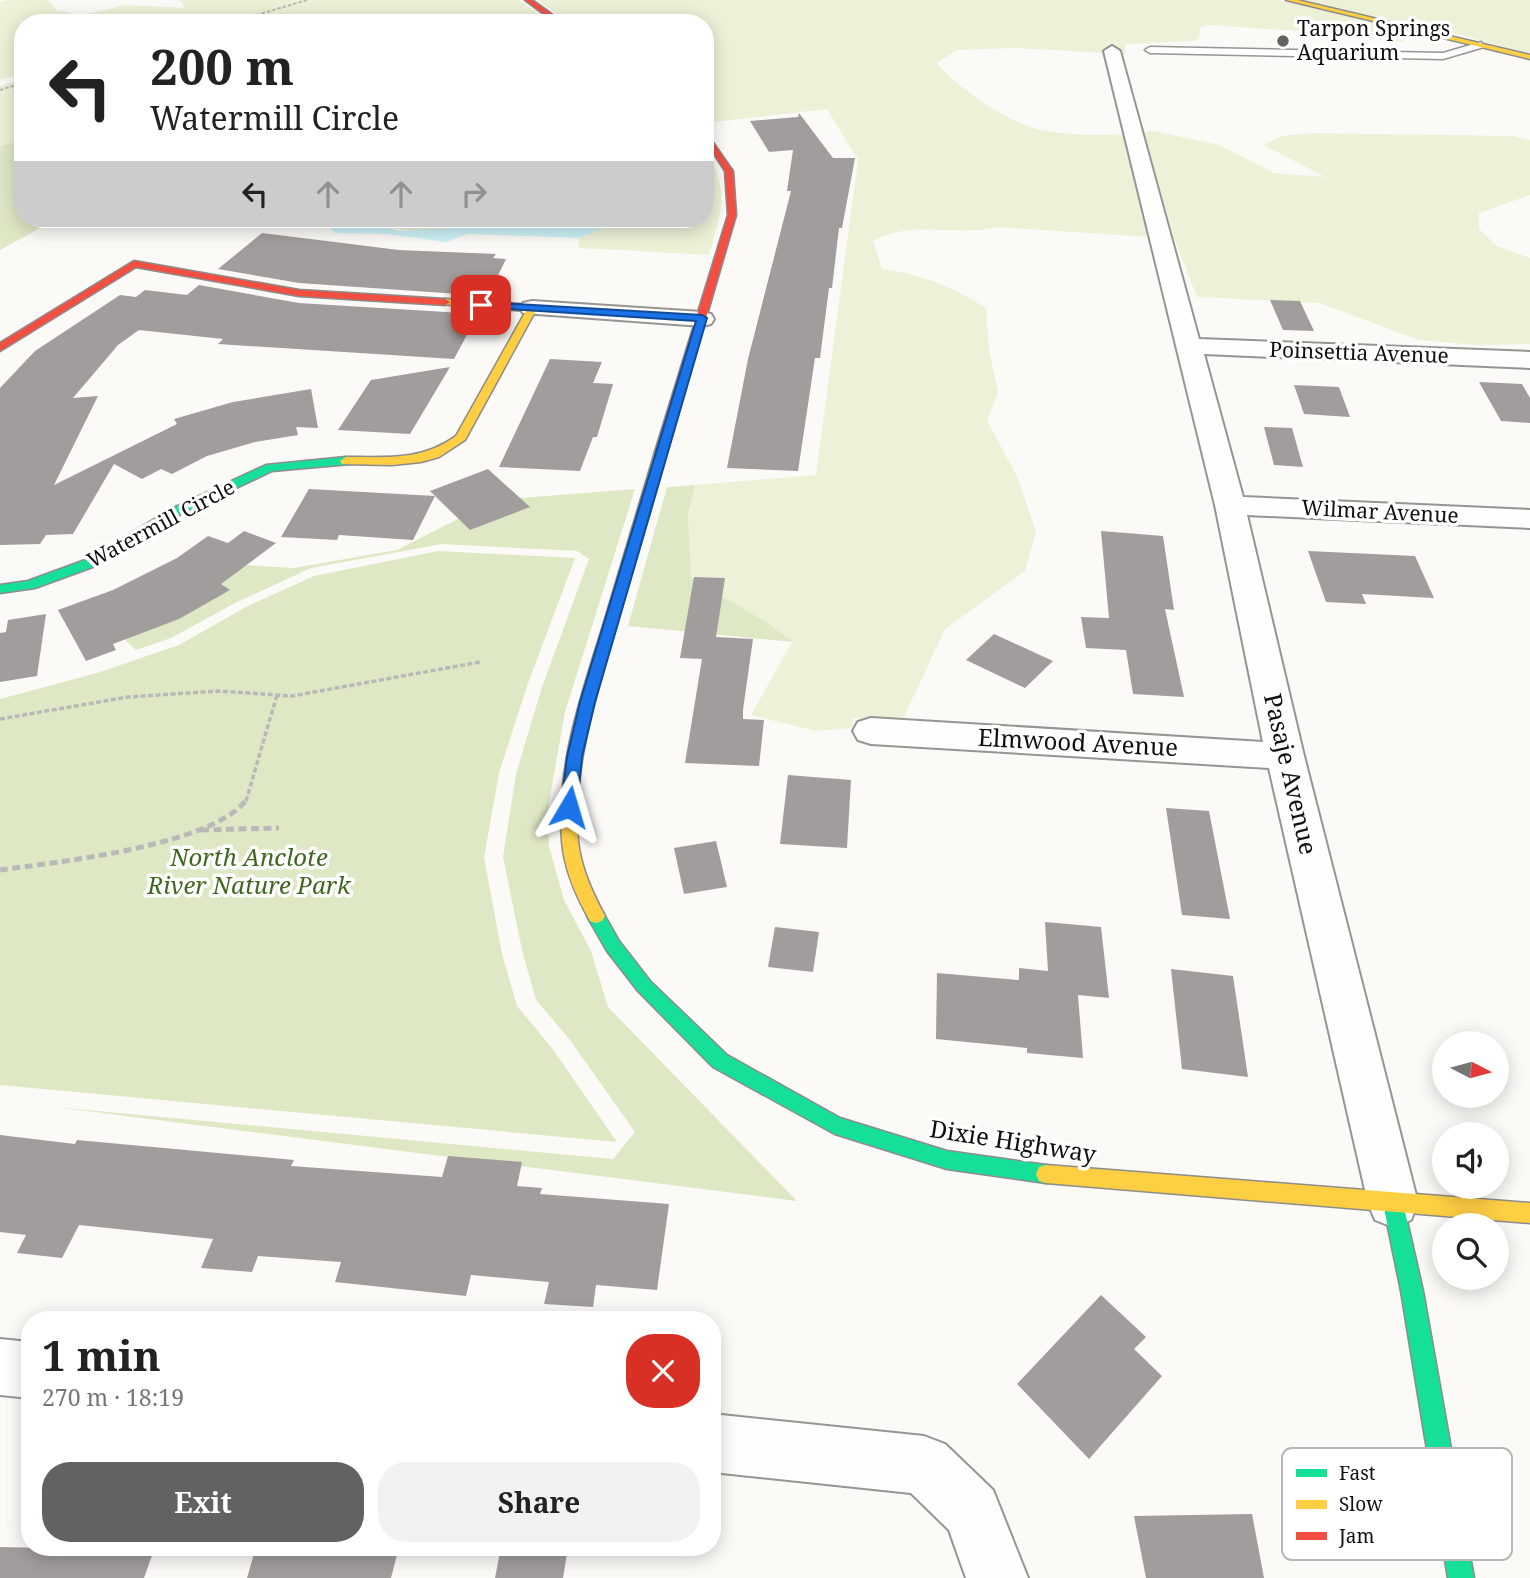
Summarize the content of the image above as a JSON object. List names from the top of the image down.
{
  "streets": {
    "street": [
      "Poinsettia Avenue",
      "Wilmar Avenue",
      "Watermill Circle",
      "Elmwood Avenue",
      "Pasaje Avenue",
      "Dixie Highway"
    ]
  },
  "crossings": [
    ["Poinsettia Avenue", "Pasaje Avenue"],
    ["Wilmar Avenue", "Pasaje Avenue"],
    ["Elmwood Avenue", "Pasaje Avenue"],
    ["Pasaje Avenue", "Dixie Highway"]
  ],
  "parks": ["North Anclote River Nature Park"],
  "places": ["Tarpon Springs Aquarium"],
  "legend": ["Fast", "Slow", "Jam"],
  "north": "right",
  "page": {
    "turn": ["200 m", "Watermill Circle"],
    "heading": ["1 min", "270 m · 18:19"],
    "buttons": ["Exit", "Share"]
  }
}
